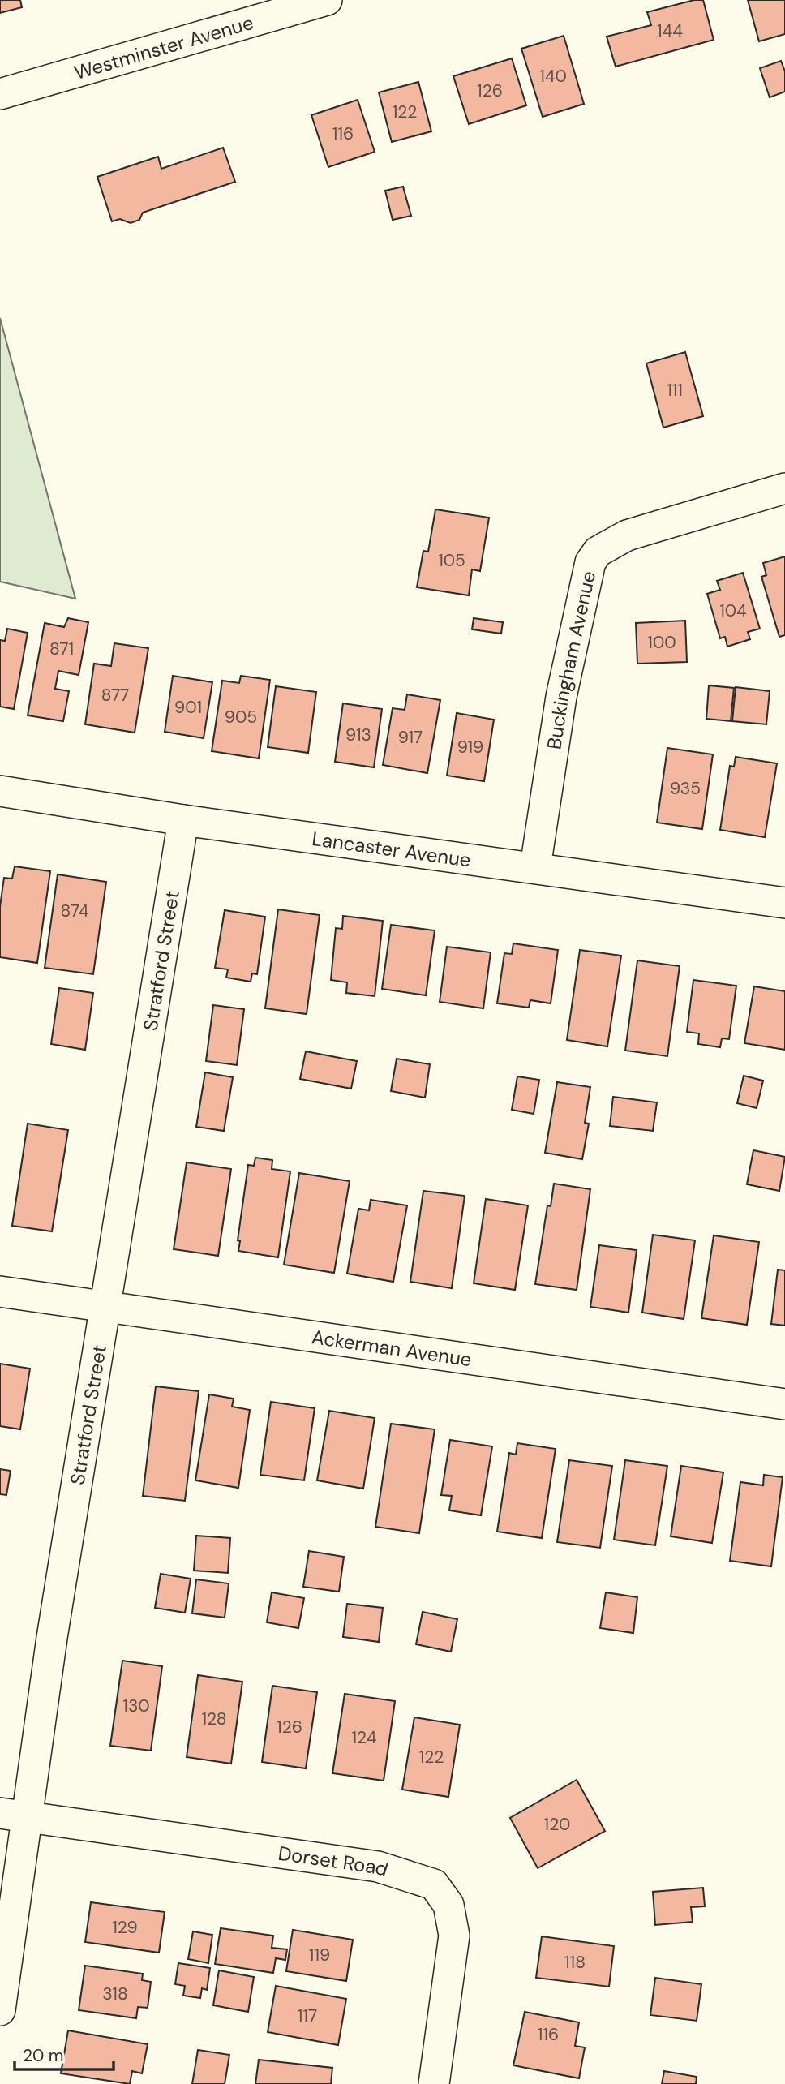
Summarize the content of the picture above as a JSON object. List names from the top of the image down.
{
  "streets": {
    "street": [
      "Westminster Avenue",
      "Buckingham Avenue",
      "Lancaster Avenue",
      "Stratford Street",
      "Ackerman Avenue",
      "Dorset Road"
    ]
  },
  "crossings": [
    ["Buckingham Avenue", "Lancaster Avenue"],
    ["Lancaster Avenue", "Stratford Street"],
    ["Stratford Street", "Ackerman Avenue"],
    ["Stratford Street", "Dorset Road"]
  ],
  "house_numbers": [
    "144",
    "140",
    "126",
    "122",
    "116",
    "111",
    "105",
    "104",
    "100",
    "871",
    "877",
    "901",
    "905",
    "913",
    "917",
    "919",
    "935",
    "874",
    "130",
    "128",
    "126",
    "124",
    "122",
    "120",
    "129",
    "119",
    "118",
    "318",
    "117",
    "116"
  ],
  "scale_bar": "20 m"
}
